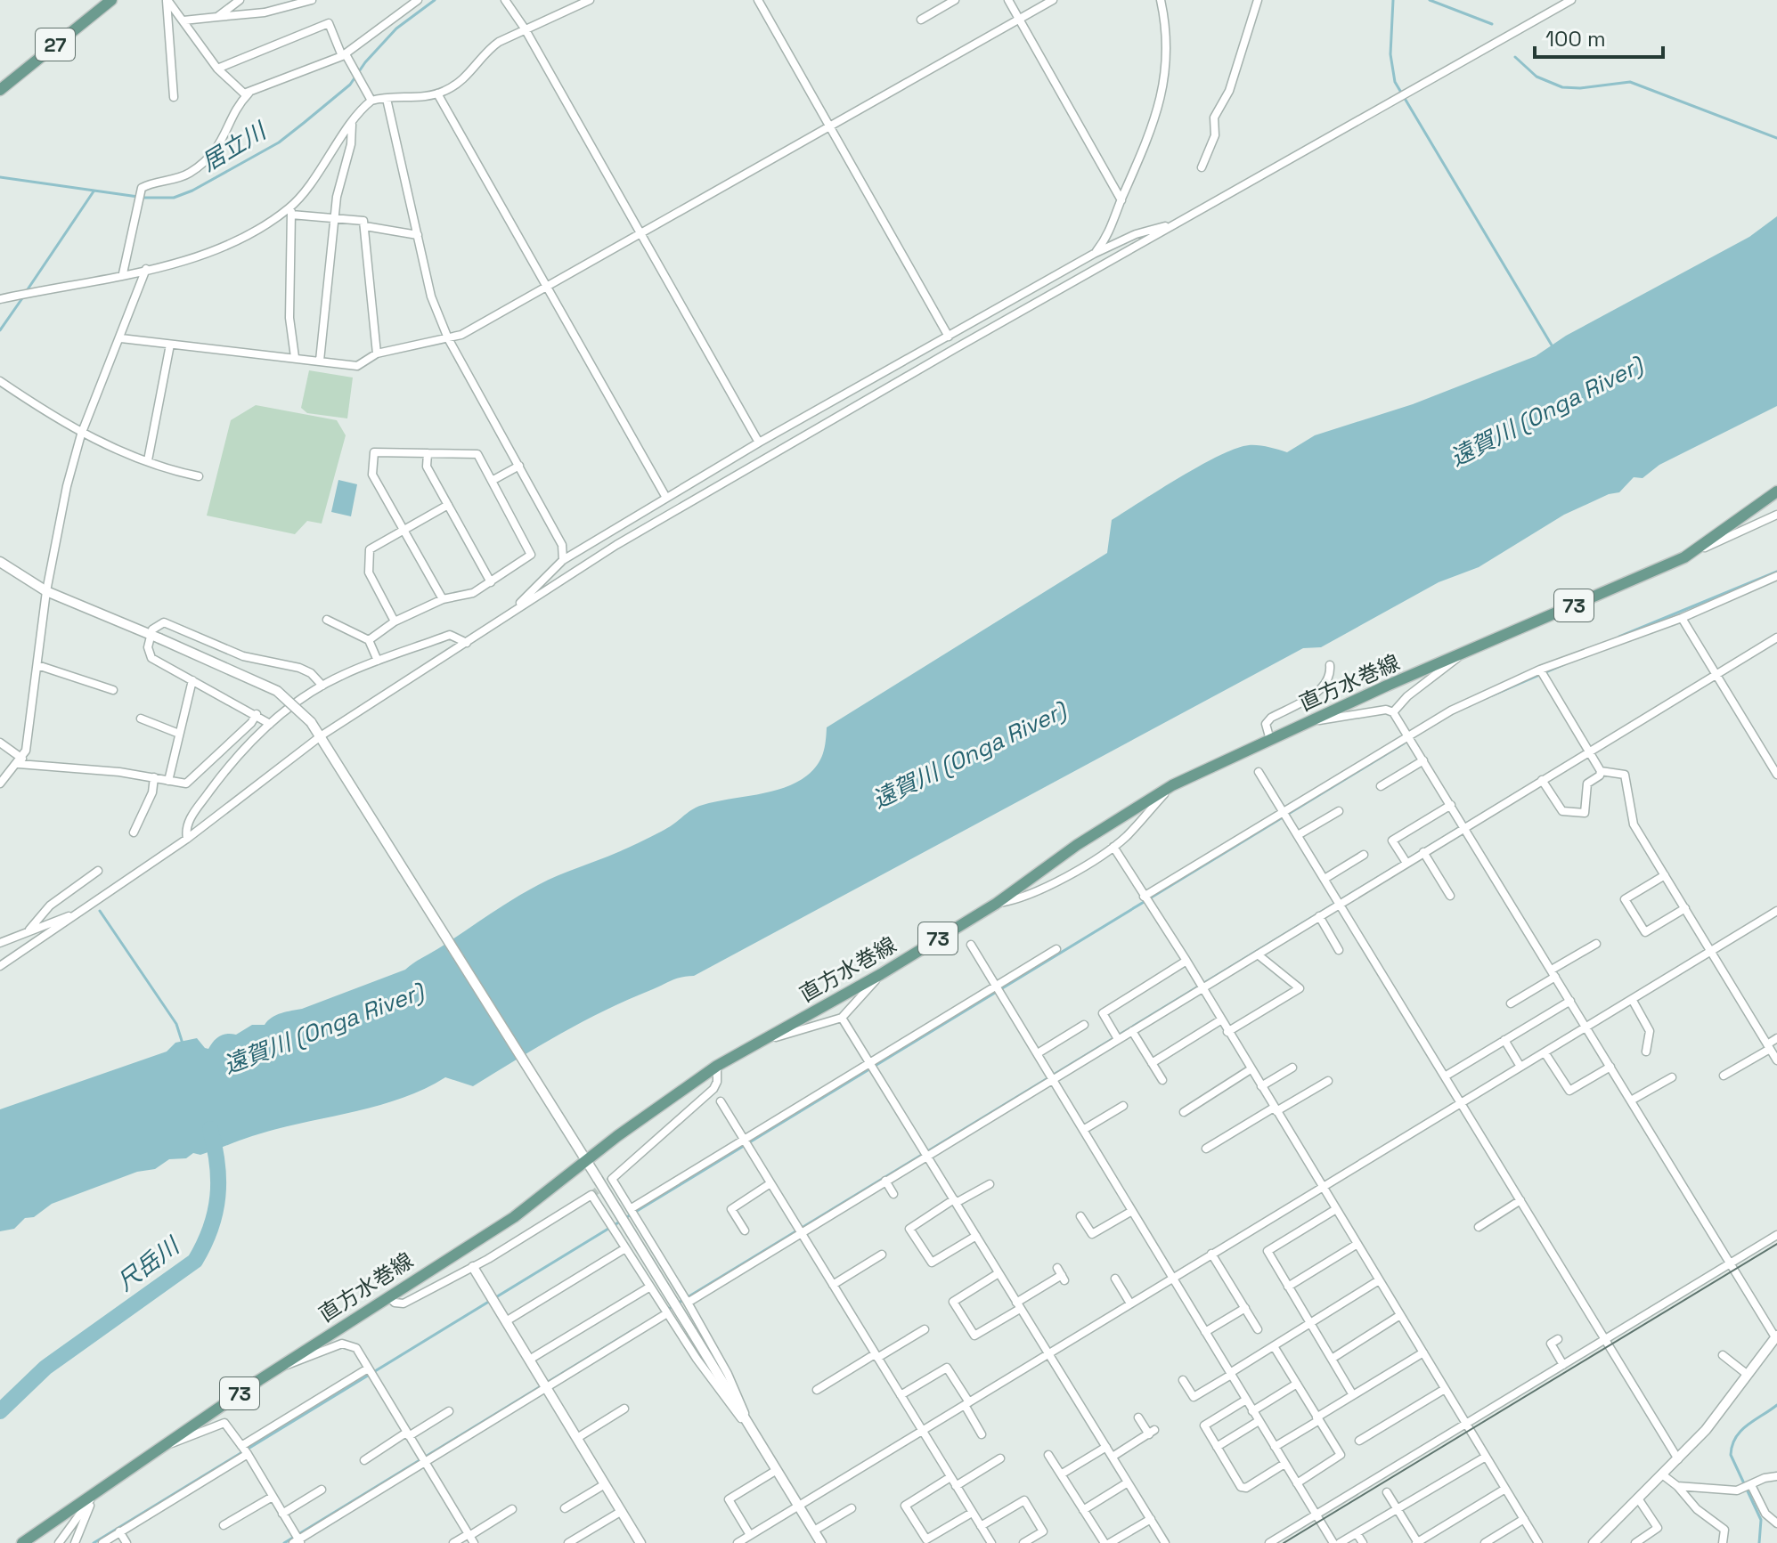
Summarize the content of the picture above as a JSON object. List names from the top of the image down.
{
  "streets": {
    "main road": ["27", "73", "直方水巻線"]
  },
  "water": ["居立川", "遠賀川 (Onga River)", "尺岳川"],
  "scale_bar": "100 m"
}
